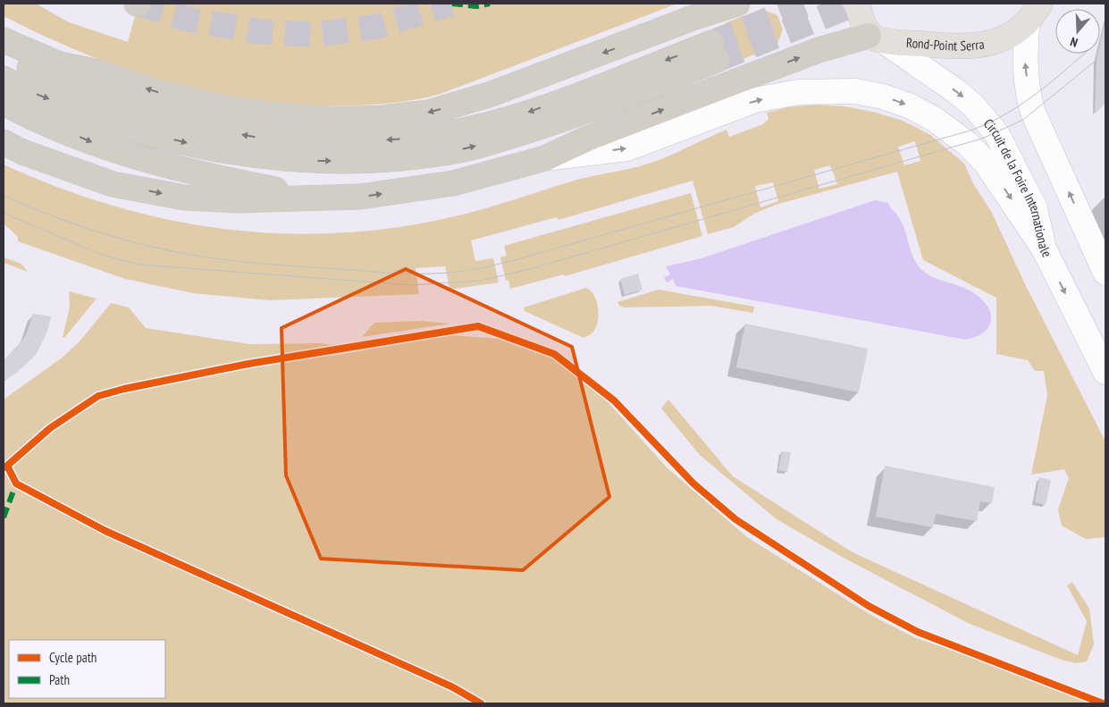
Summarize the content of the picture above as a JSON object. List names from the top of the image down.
{
  "streets": {
    "main road": ["Rond-Point Serra", "Circuit de la Foire Internationale"]
  },
  "crossings": [
    ["Rond-Point Serra", "Circuit de la Foire Internationale"]
  ],
  "legend": ["Cycle path", "Path"],
  "north": "bottom"
}
